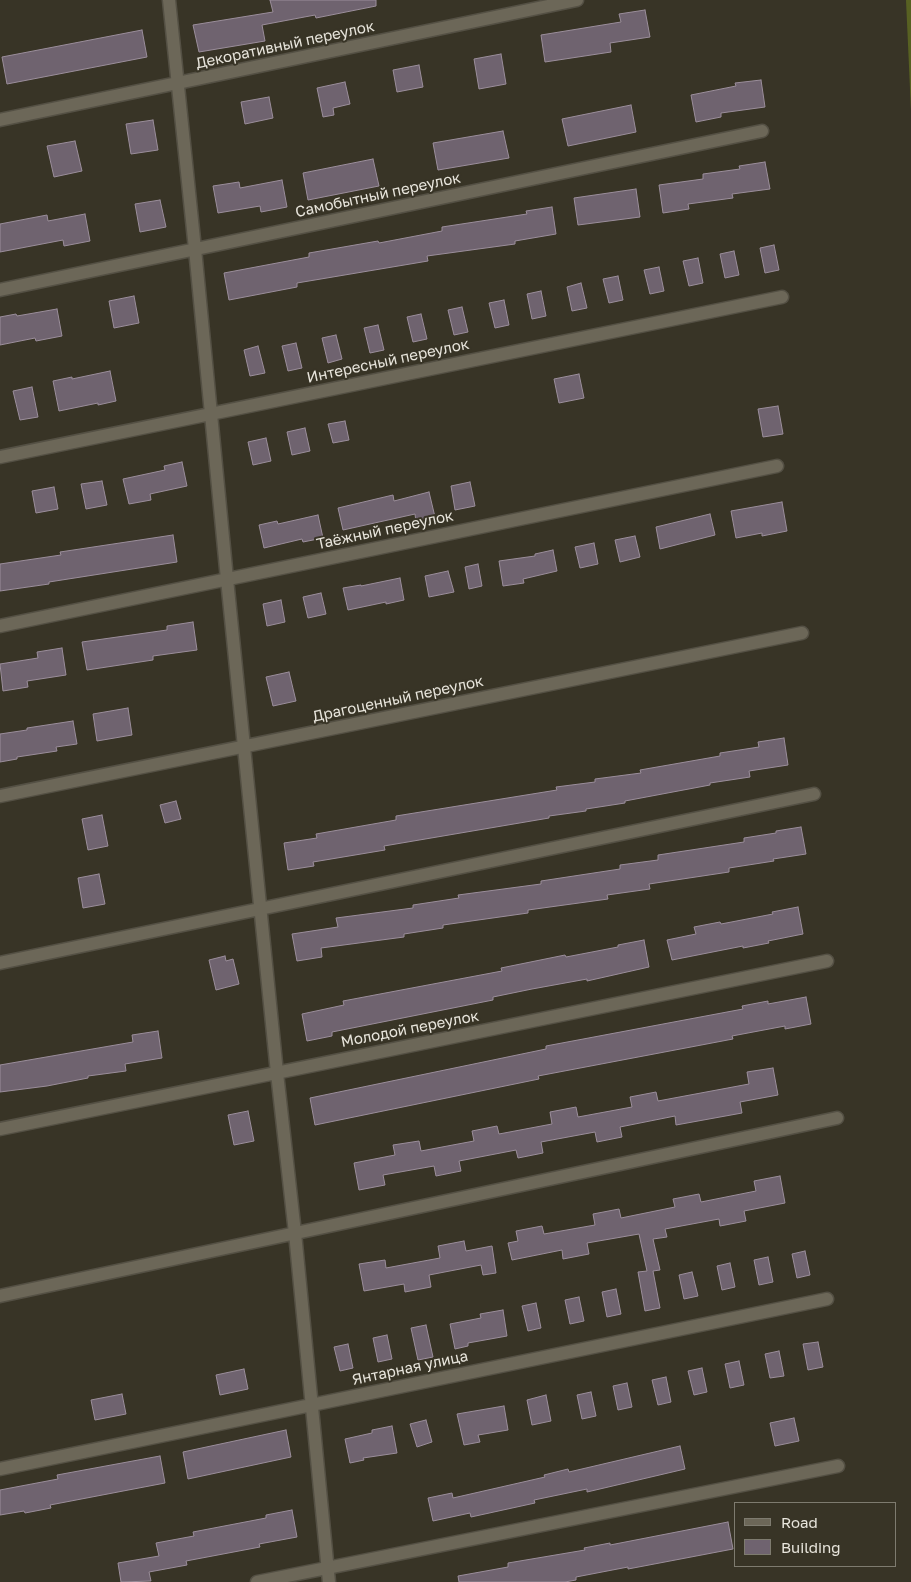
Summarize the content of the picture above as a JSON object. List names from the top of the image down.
{
  "streets": {
    "street": [
      "Декоративный переулок",
      "Самобытный переулок",
      "Интересный переулок",
      "Таёжный переулок",
      "Драгоценный переулок",
      "Молодой переулок",
      "Янтарная улица"
    ]
  },
  "legend": ["Road", "Building"]
}
